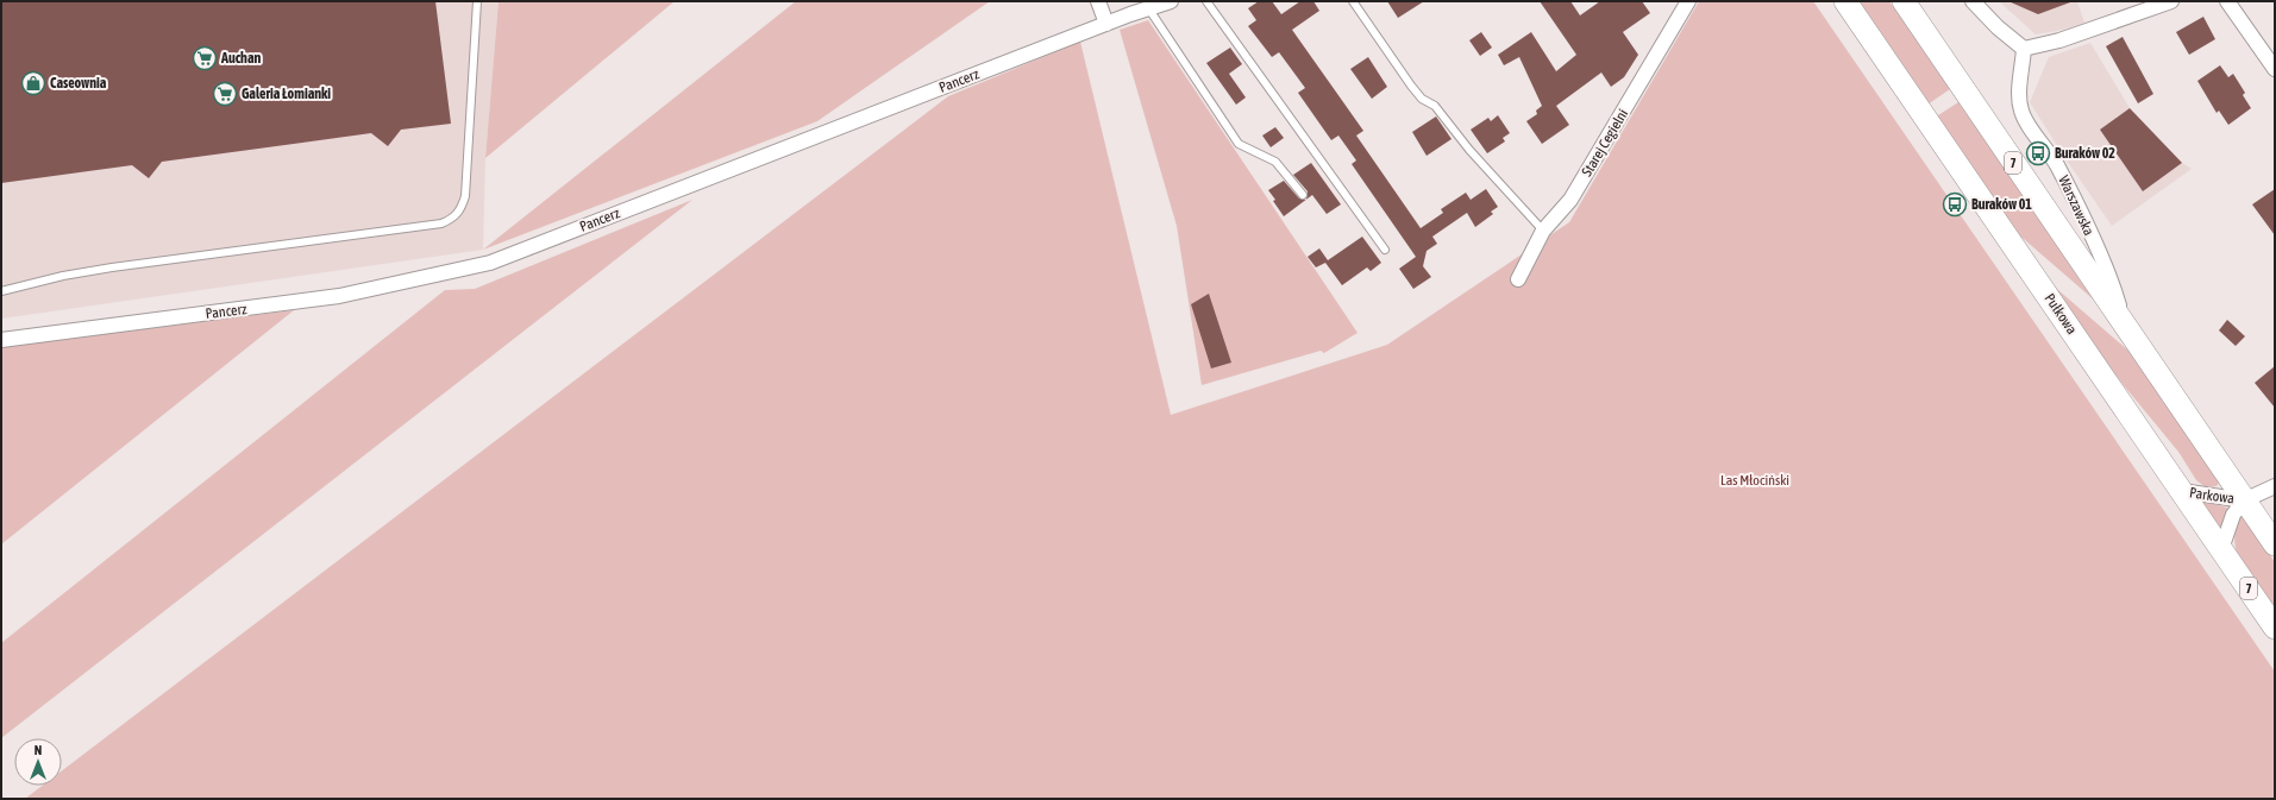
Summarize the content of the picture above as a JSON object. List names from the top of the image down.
{
  "streets": {
    "highway": ["7", "Pułkowa"],
    "street": [
      "Pancerz",
      "Starej Cegielni",
      "Warszawska",
      "Parkowa"
    ]
  },
  "crossings": [
    ["7", "Warszawska"],
    ["7", "Parkowa"],
    ["Pułkowa", "Parkowa"]
  ],
  "parks": ["Las Młociński"],
  "places": {
    "supermarket": ["Auchan", "Galeria Łomianki"],
    "shop": ["Caseownia"],
    "bus stop": ["Buraków 02", "Buraków 01"]
  },
  "north": "top"
}
